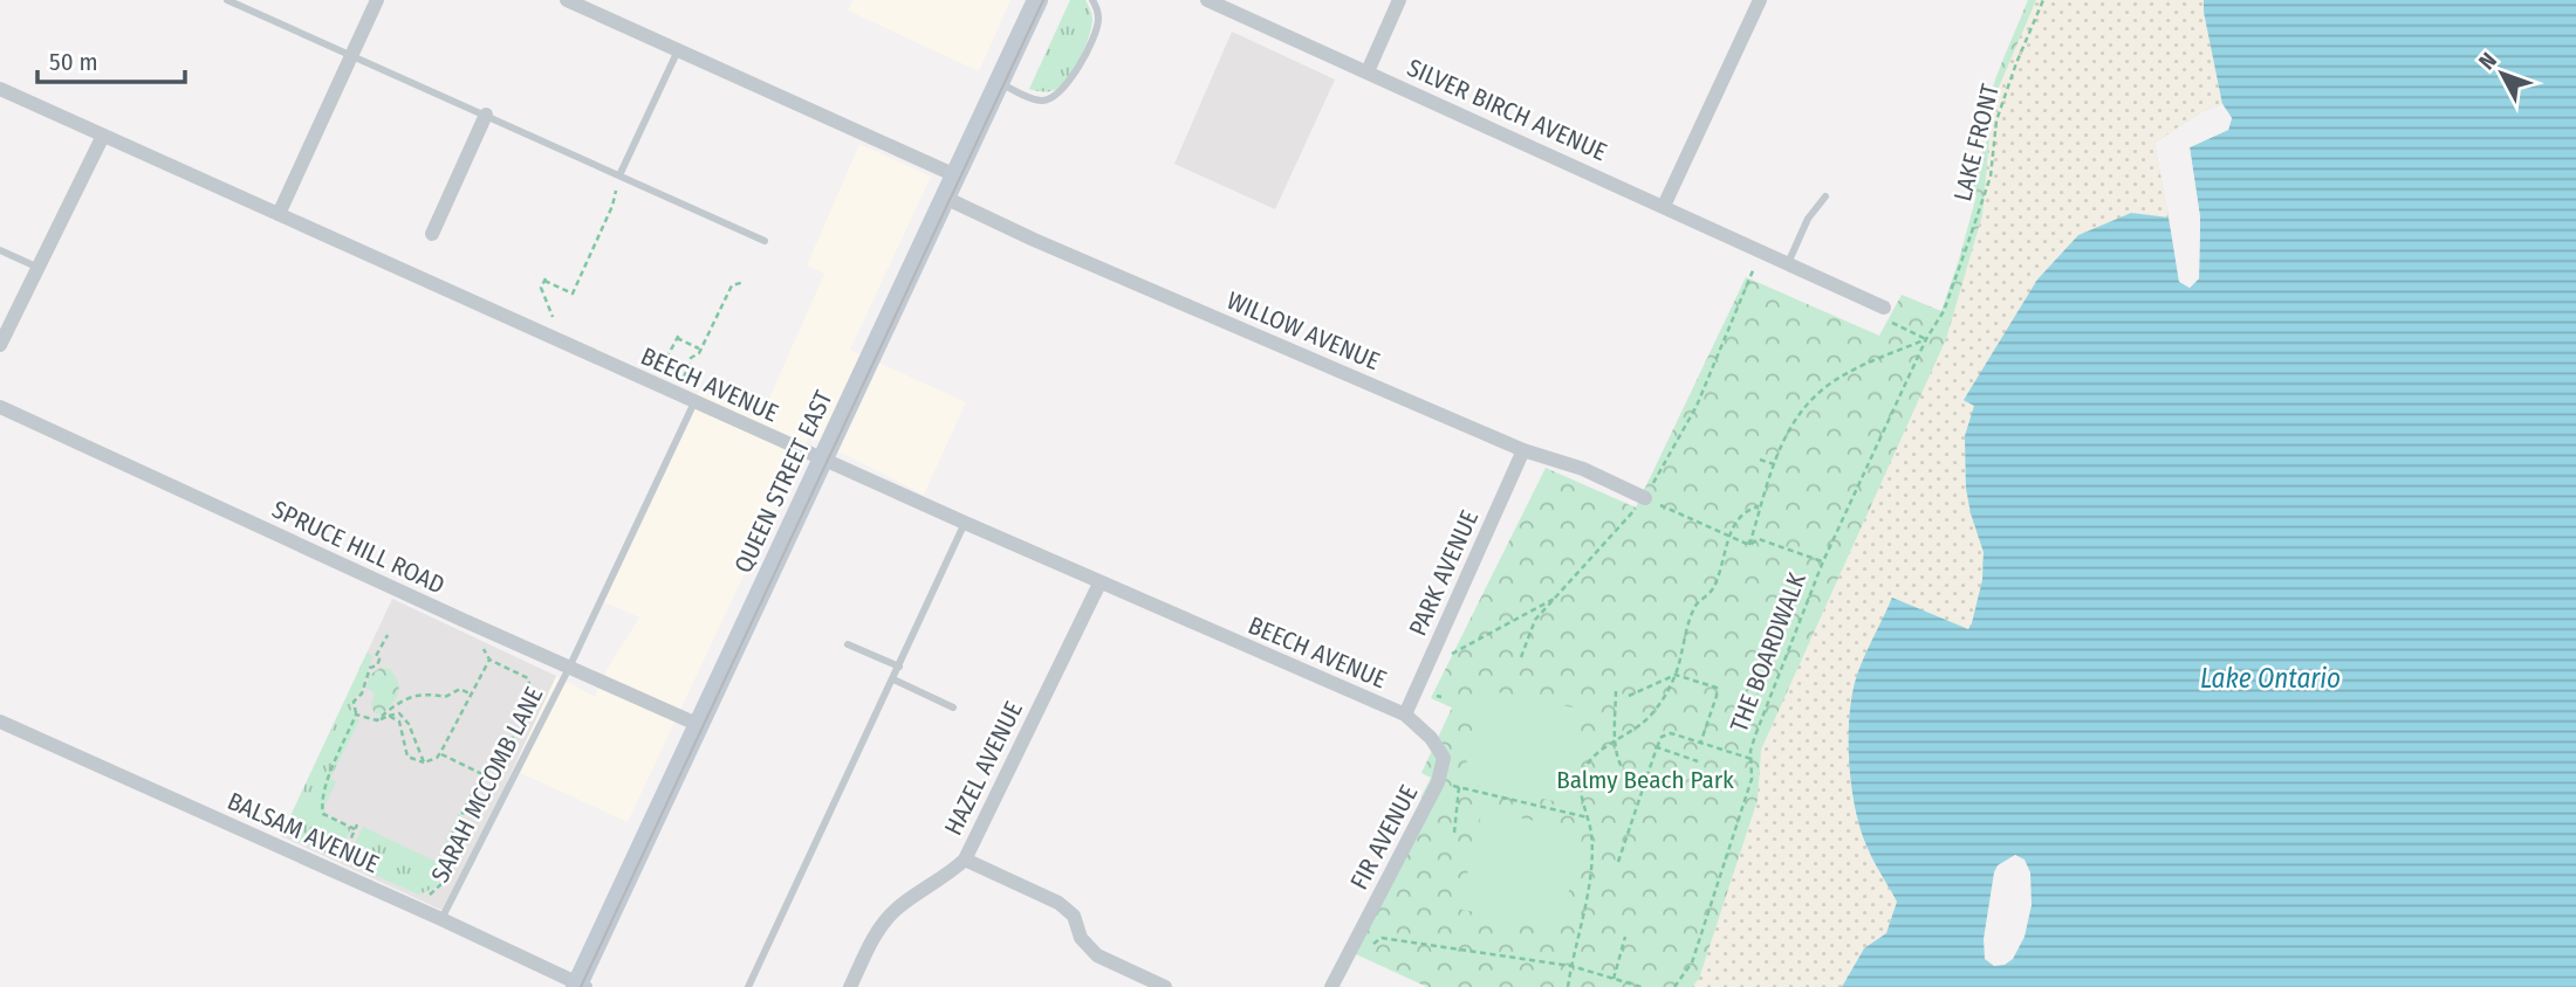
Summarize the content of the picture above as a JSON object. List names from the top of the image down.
{
  "streets": {
    "main road": ["QUEEN STREET EAST"],
    "street": [
      "SILVER BIRCH AVENUE",
      "WILLOW AVENUE",
      "BEECH AVENUE",
      "SPRUCE HILL ROAD",
      "PARK AVENUE",
      "HAZEL AVENUE",
      "BALSAM AVENUE",
      "FIR AVENUE"
    ],
    "lane": ["SARAH MCCOMB LANE"],
    "path": ["LAKE FRONT", "THE BOARDWALK"]
  },
  "crossings": [
    ["LAKE FRONT", "THE BOARDWALK"],
    ["WILLOW AVENUE", "QUEEN STREET EAST"],
    ["WILLOW AVENUE", "PARK AVENUE"],
    ["BEECH AVENUE", "QUEEN STREET EAST"],
    ["BEECH AVENUE", "PARK AVENUE"],
    ["BEECH AVENUE", "HAZEL AVENUE"],
    ["BEECH AVENUE", "SARAH MCCOMB LANE"],
    ["BEECH AVENUE", "FIR AVENUE"],
    ["QUEEN STREET EAST", "SPRUCE HILL ROAD"],
    ["QUEEN STREET EAST", "BALSAM AVENUE"],
    ["SPRUCE HILL ROAD", "SARAH MCCOMB LANE"],
    ["PARK AVENUE", "FIR AVENUE"],
    ["SARAH MCCOMB LANE", "BALSAM AVENUE"]
  ],
  "water": ["Lake Ontario"],
  "parks": ["Balmy Beach Park"],
  "scale_bar": "50 m",
  "north": "top left"
}
